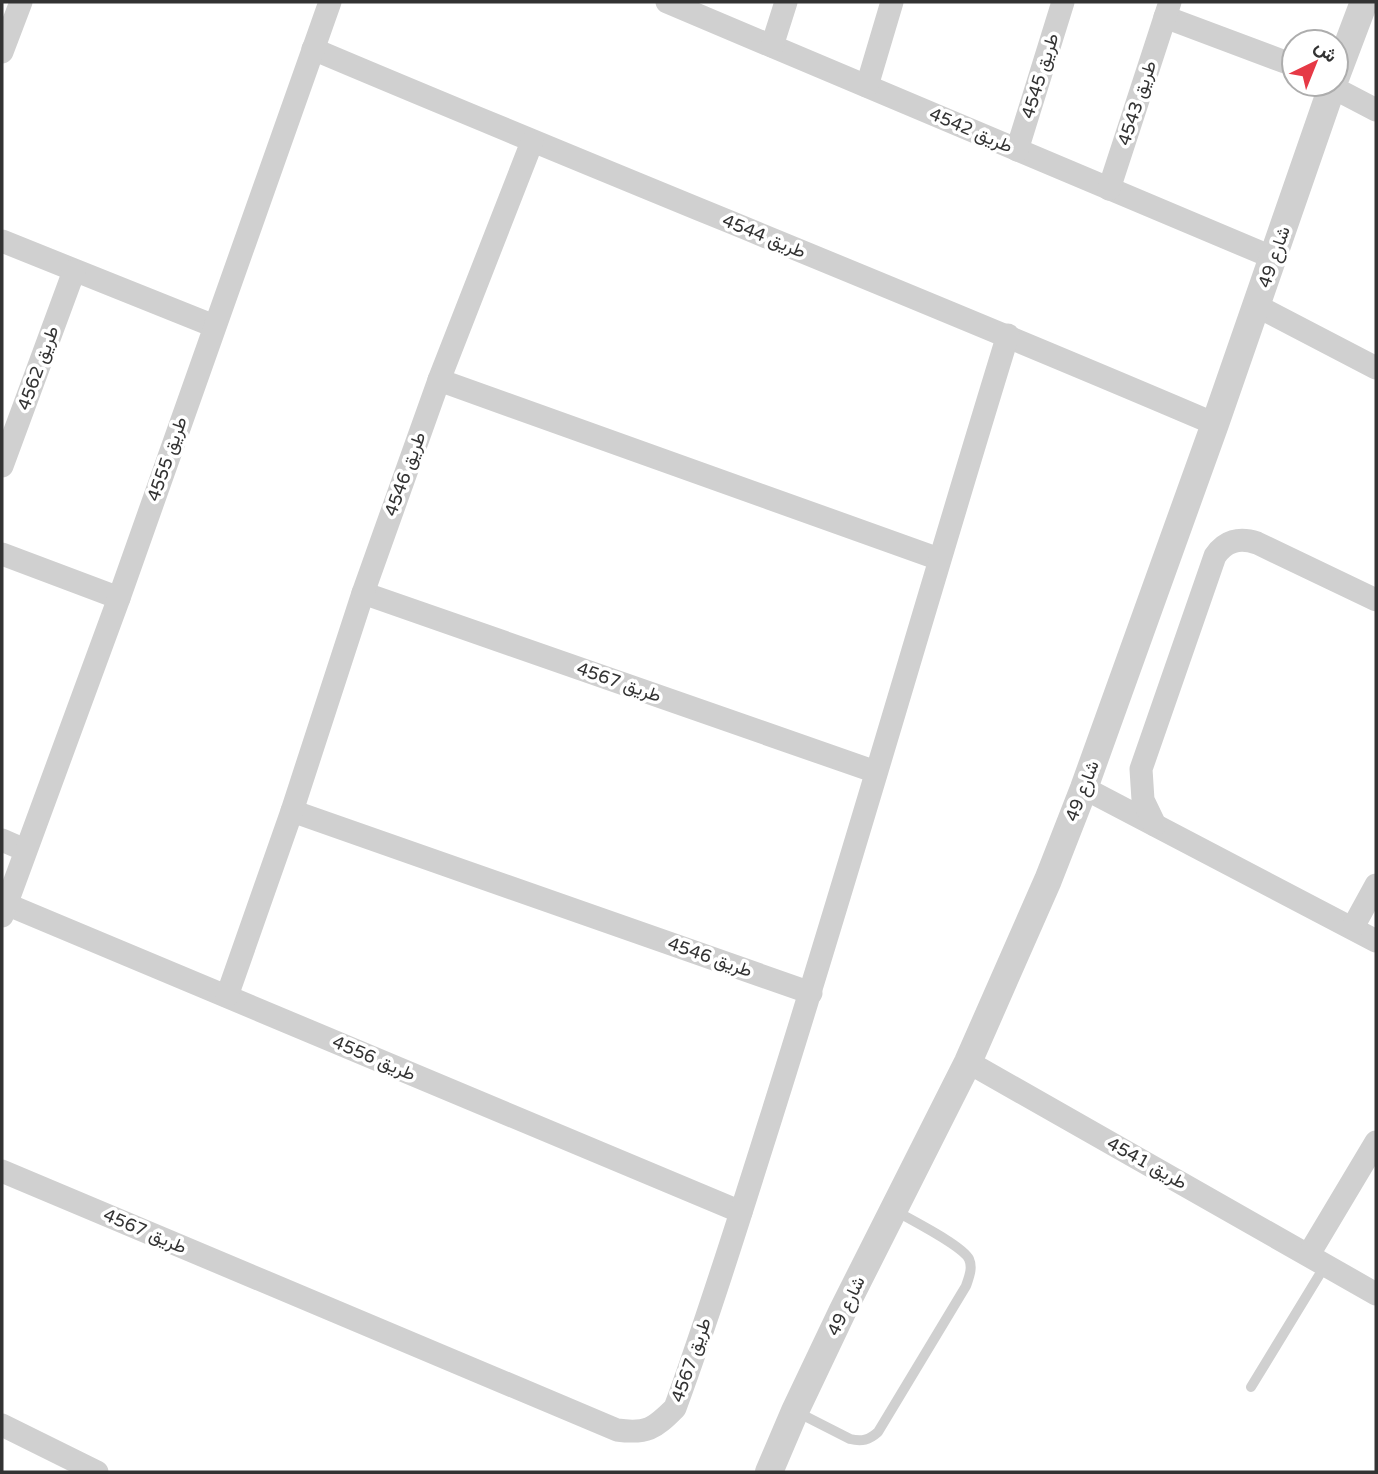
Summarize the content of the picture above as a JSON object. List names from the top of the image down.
{
  "streets": {
    "street": [
      "طريق 4545",
      "طريق 4543",
      "طريق 4542",
      "طريق 4544",
      "شارع 49",
      "طريق 4562",
      "طريق 4555",
      "طريق 4546",
      "طريق 4567",
      "طريق 4556",
      "طريق 4541"
    ]
  },
  "crossings": [
    ["طريق 4545", "طريق 4542"],
    ["طريق 4543", "طريق 4542"],
    ["طريق 4542", "شارع 49"],
    ["طريق 4544", "شارع 49"],
    ["طريق 4544", "طريق 4555"],
    ["طريق 4544", "طريق 4546"],
    ["طريق 4544", "طريق 4567"],
    ["شارع 49", "طريق 4541"],
    ["طريق 4555", "طريق 4556"],
    ["طريق 4546", "طريق 4567"],
    ["طريق 4546", "طريق 4556"],
    ["طريق 4567", "طريق 4556"]
  ],
  "north": "top right"
}
